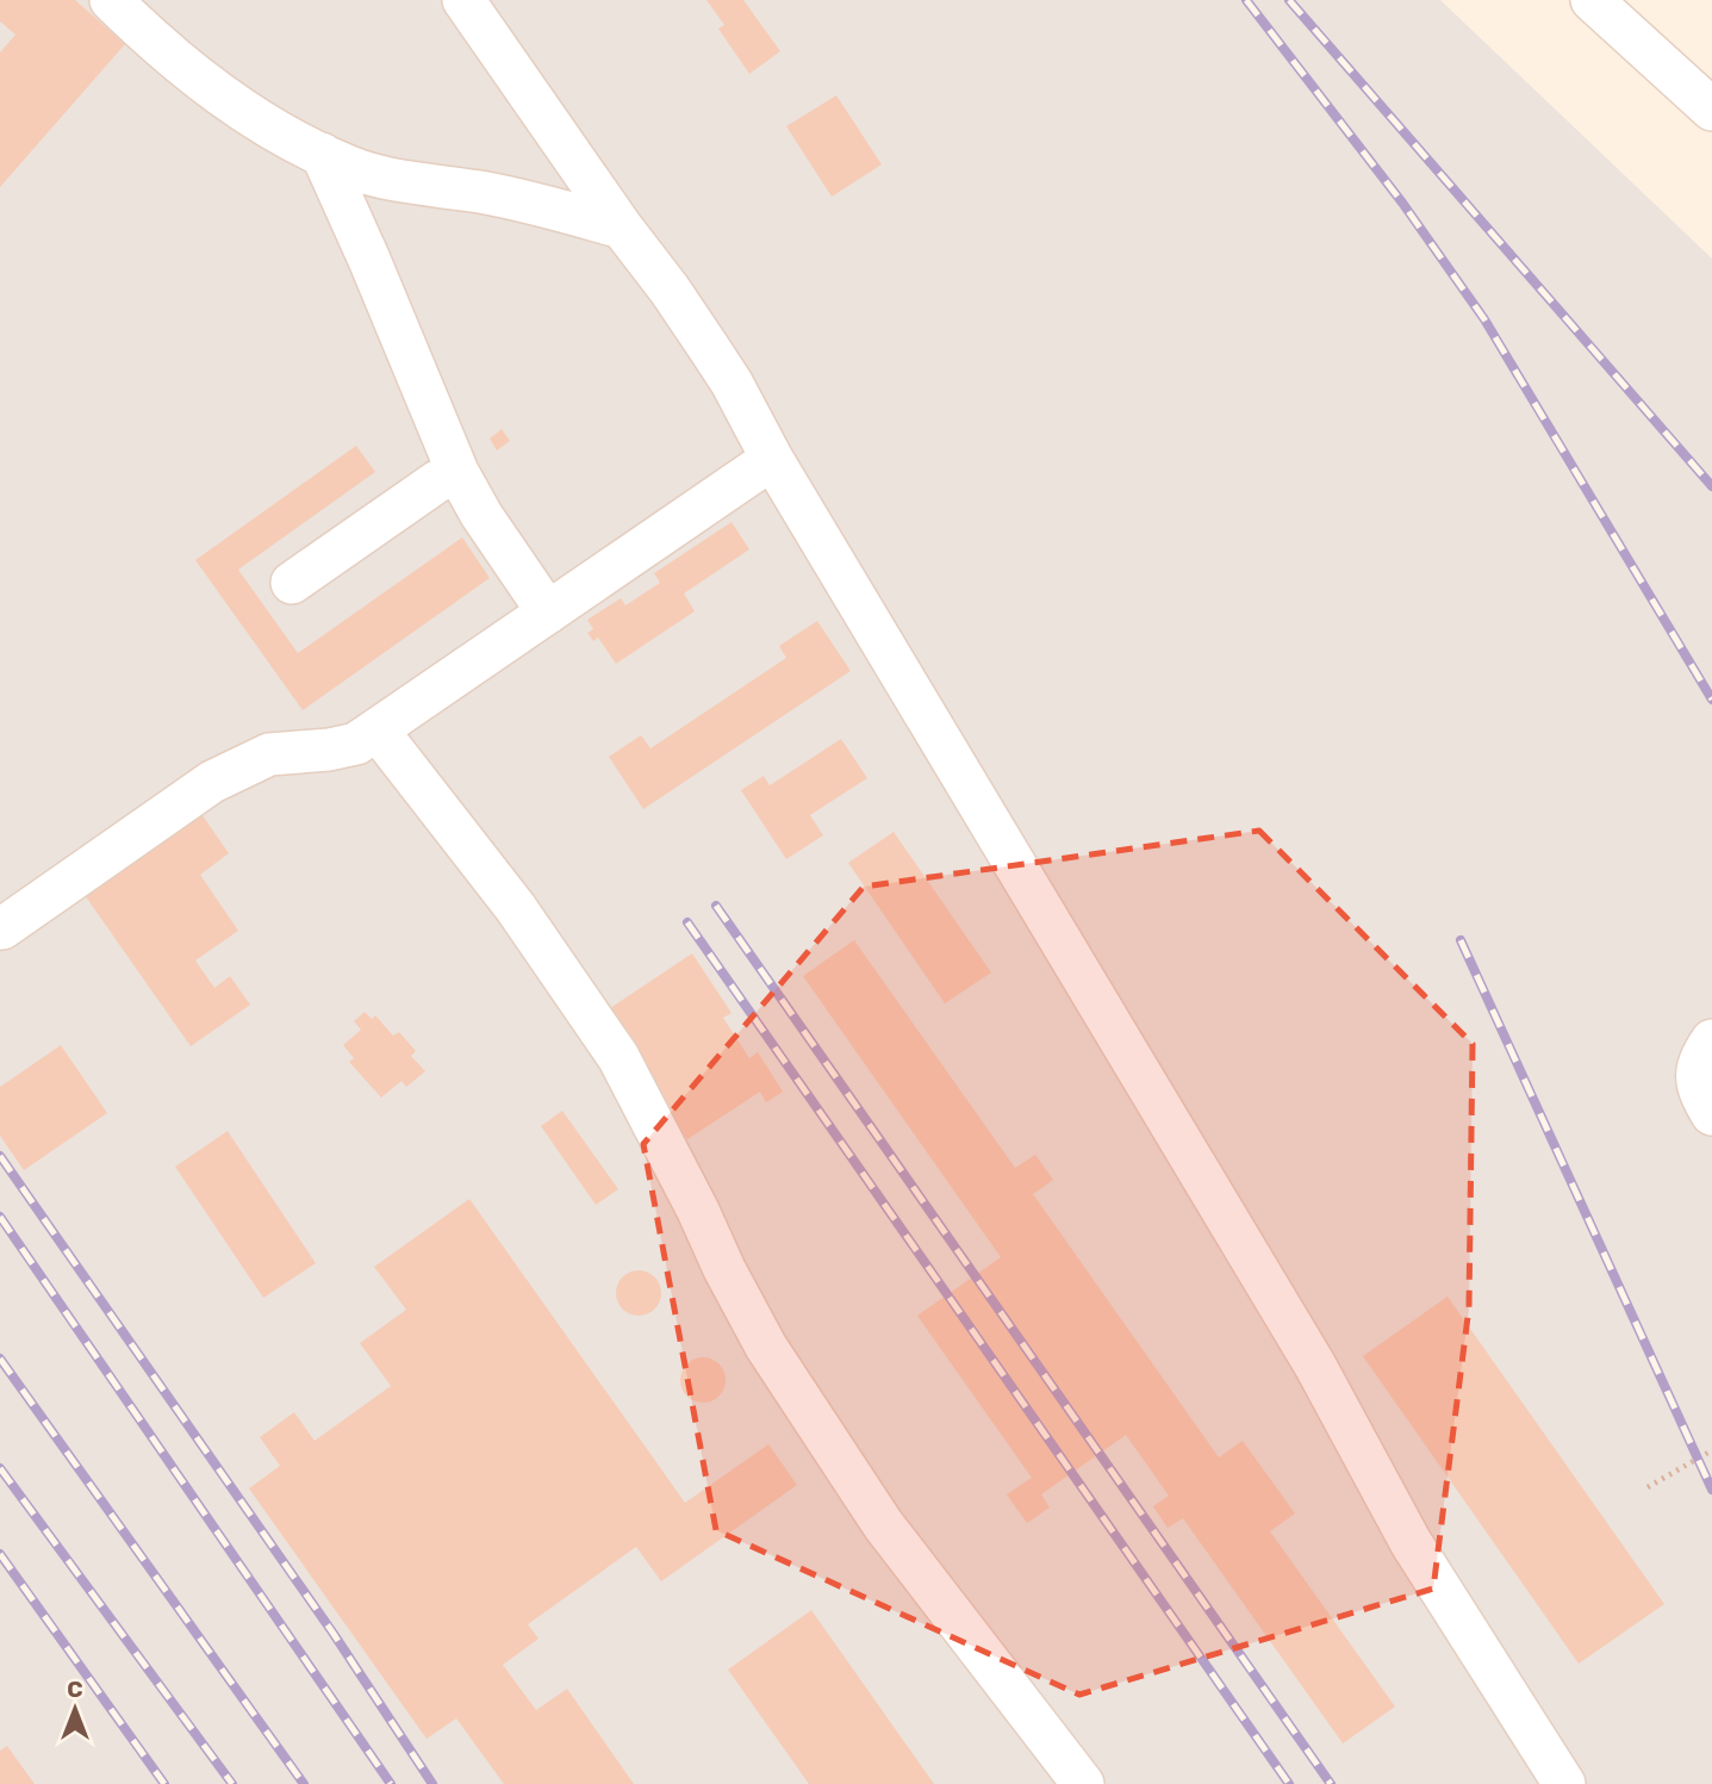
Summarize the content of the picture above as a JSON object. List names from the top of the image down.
{
  "north": "top"
}
